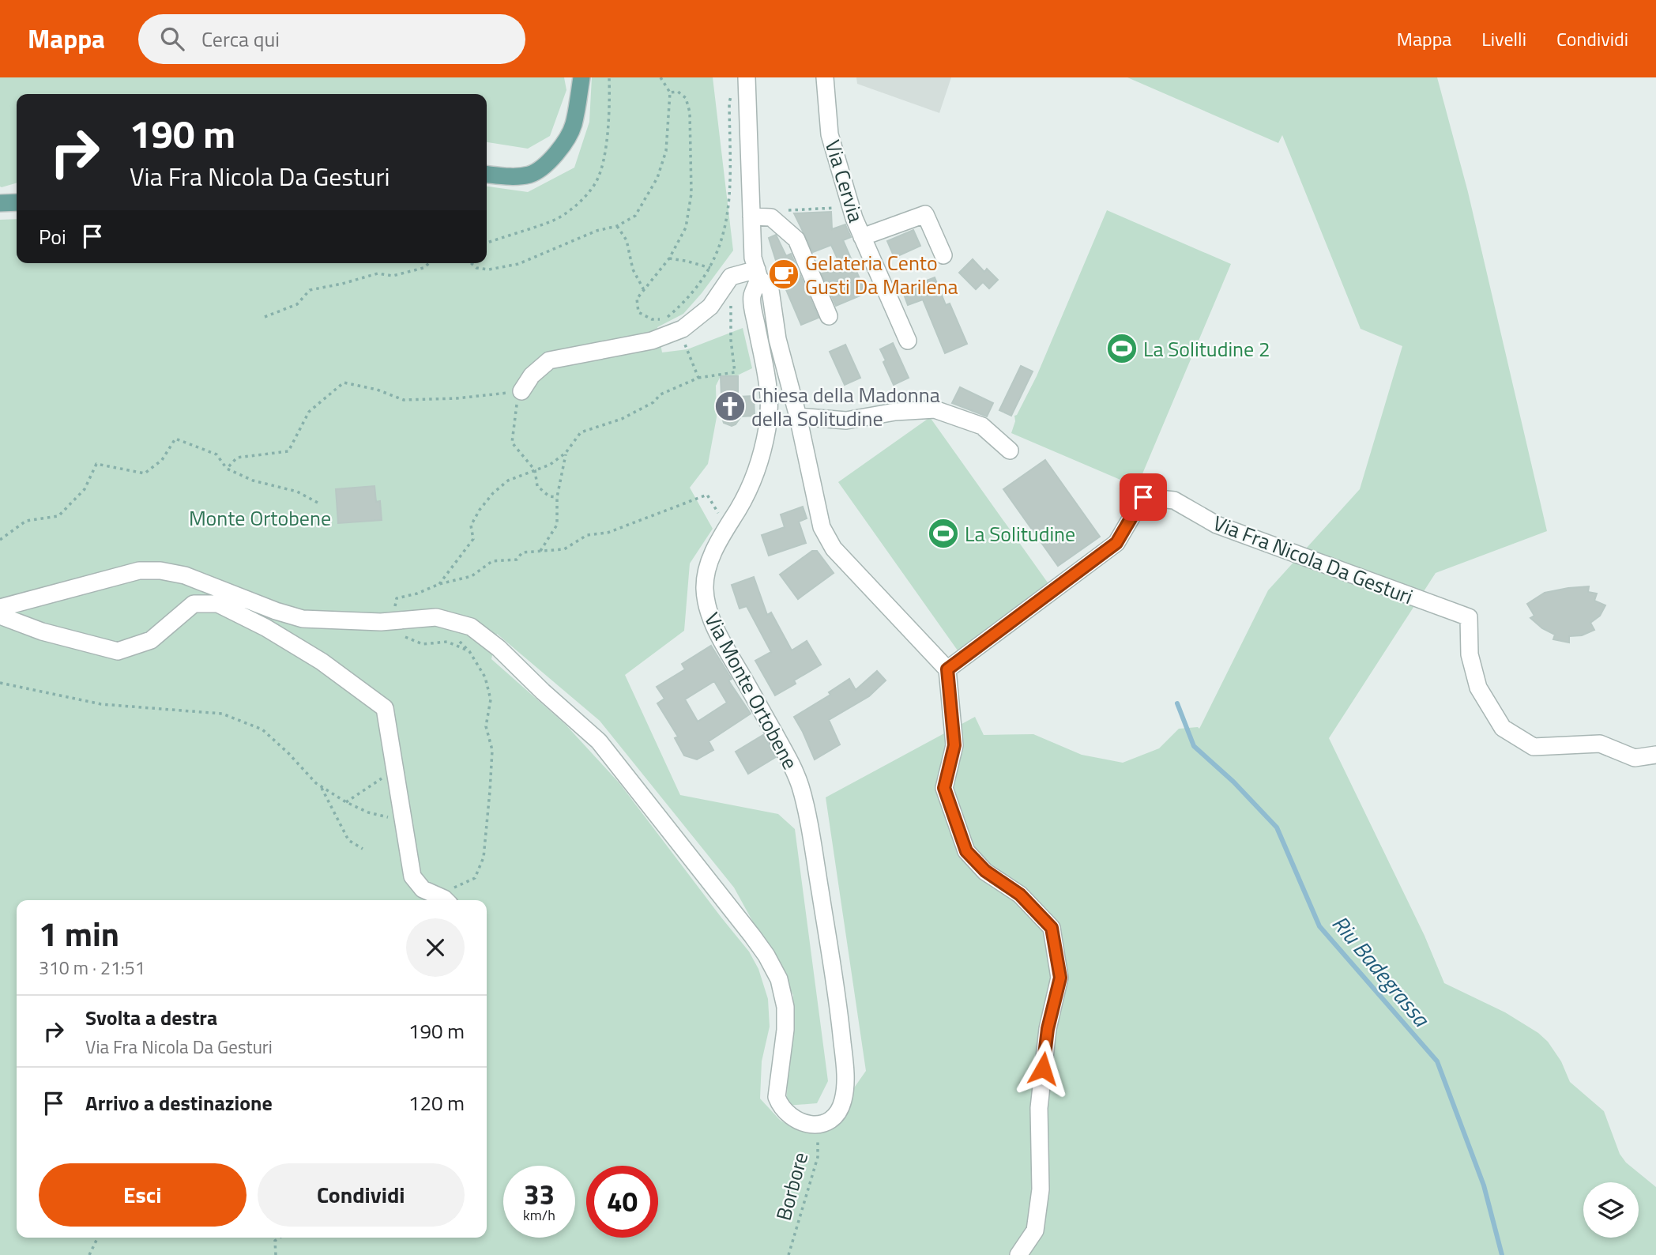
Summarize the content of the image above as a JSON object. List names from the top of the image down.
{
  "streets": {
    "street": ["Via Cervia", "Via Fra Nicola Da Gesturi", "Via Monte Ortobene"],
    "path": ["Borbore"]
  },
  "crossings": [
    ["Via Monte Ortobene", "Borbore"]
  ],
  "water": ["Riu Badegrassa"],
  "parks": ["Monte Ortobene"],
  "places": {
    "cafe": ["Gelateria Cento Gusti Da Marilena"],
    "sports": ["La Solitudine 2", "La Solitudine"],
    "church": ["Chiesa della Madonna della Solitudine"]
  },
  "page": {
    "header": "Mappa",
    "search": "Cerca qui",
    "nav": ["Mappa", "Livelli", "Condividi"],
    "turn": ["190 m", "Via Fra Nicola Da Gesturi"],
    "then": "Poi",
    "heading": ["1 min", "310 m · 21:51"],
    "list": [
      {
        "name": "Svolta a destra",
        "note": "Via Fra Nicola Da Gesturi",
        "value": "190 m"
      },
      {
        "name": "Arrivo a destinazione",
        "value": "120 m"
      }
    ],
    "buttons": ["Esci", "Condividi"],
    "speed": "33 km/h",
    "limit": "40"
  }
}
